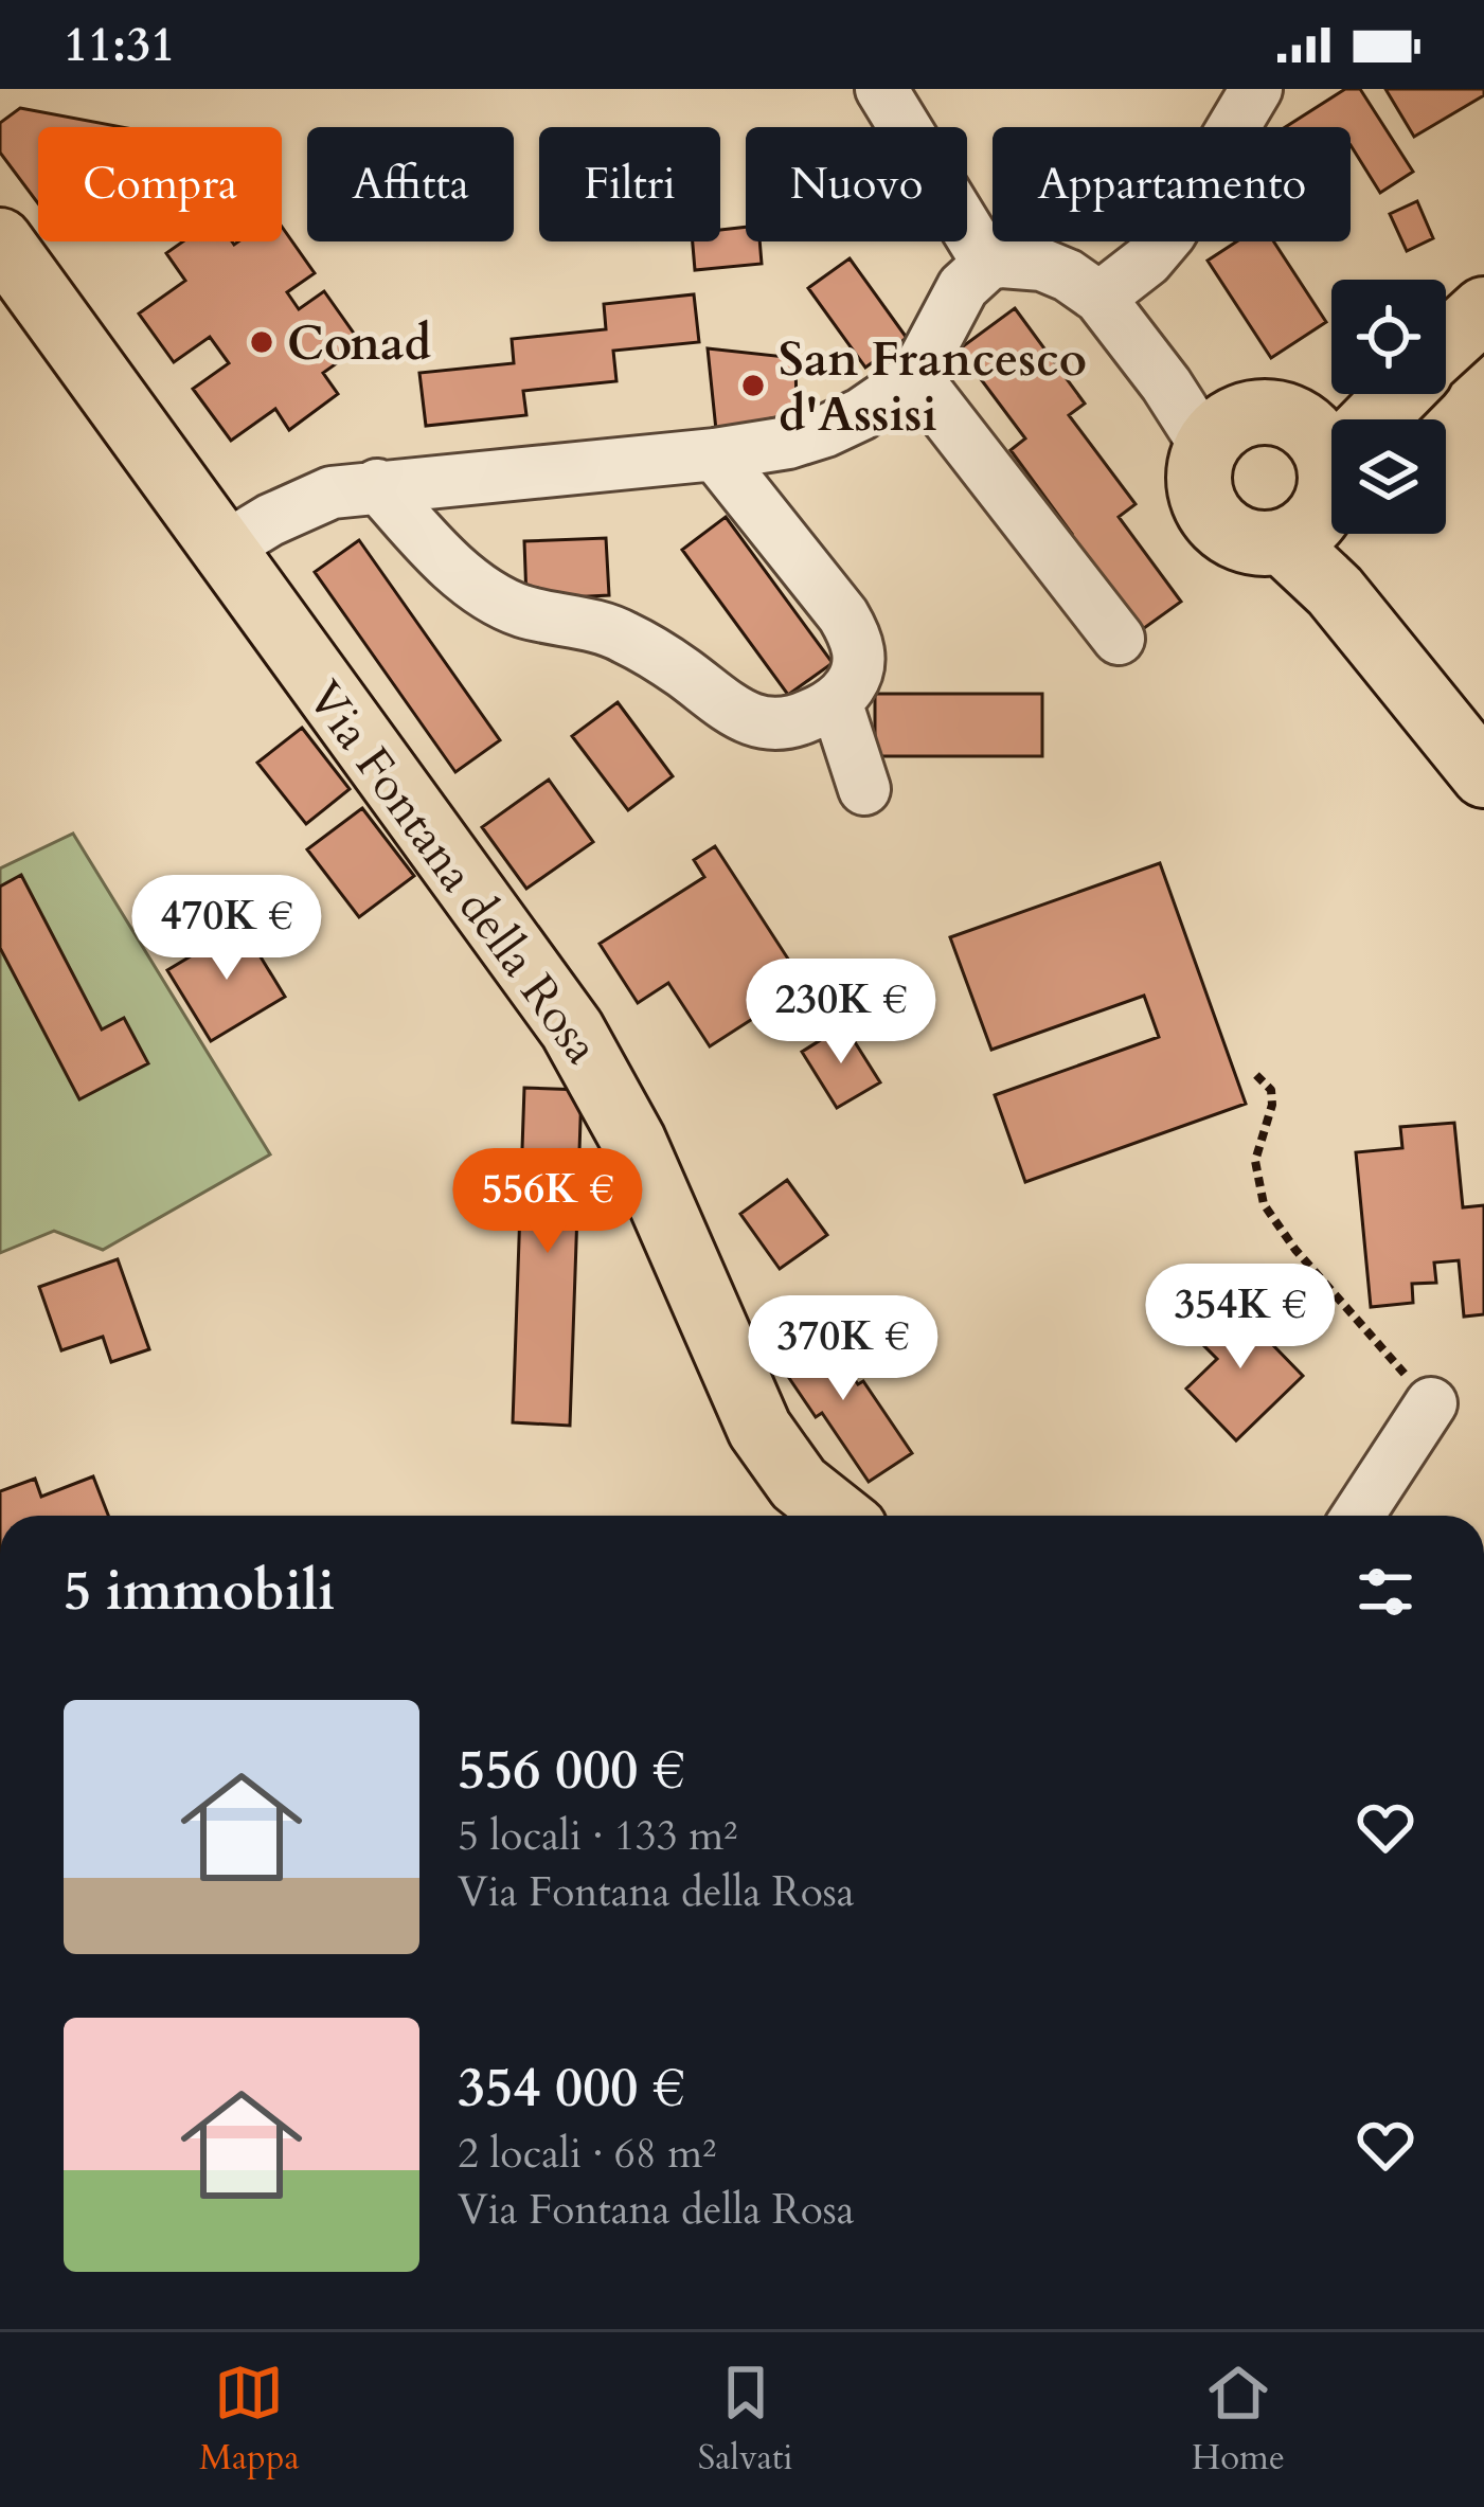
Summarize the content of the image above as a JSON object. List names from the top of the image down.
{
  "streets": {
    "main road": ["Via Fontana della Rosa"]
  },
  "places": ["Conad", "San Francesco d'Assisi"],
  "page": {
    "status": "11:31",
    "chip": [
      "Compra",
      "Affitta",
      "Filtri",
      "Nuovo",
      "Appartamento"
    ],
    "price": [
      "470K €",
      "230K €",
      "556K €",
      "354K €",
      "370K €"
    ],
    "heading": "5 immobili",
    "list": [
      {
        "name": "556 000 €",
        "note": "5 locali · 133 m² · Via Fontana della Rosa"
      },
      {
        "name": "354 000 €",
        "note": "2 locali · 68 m² · Via Fontana della Rosa"
      }
    ],
    "tabs": ["Mappa", "Salvati", "Home"]
  }
}
